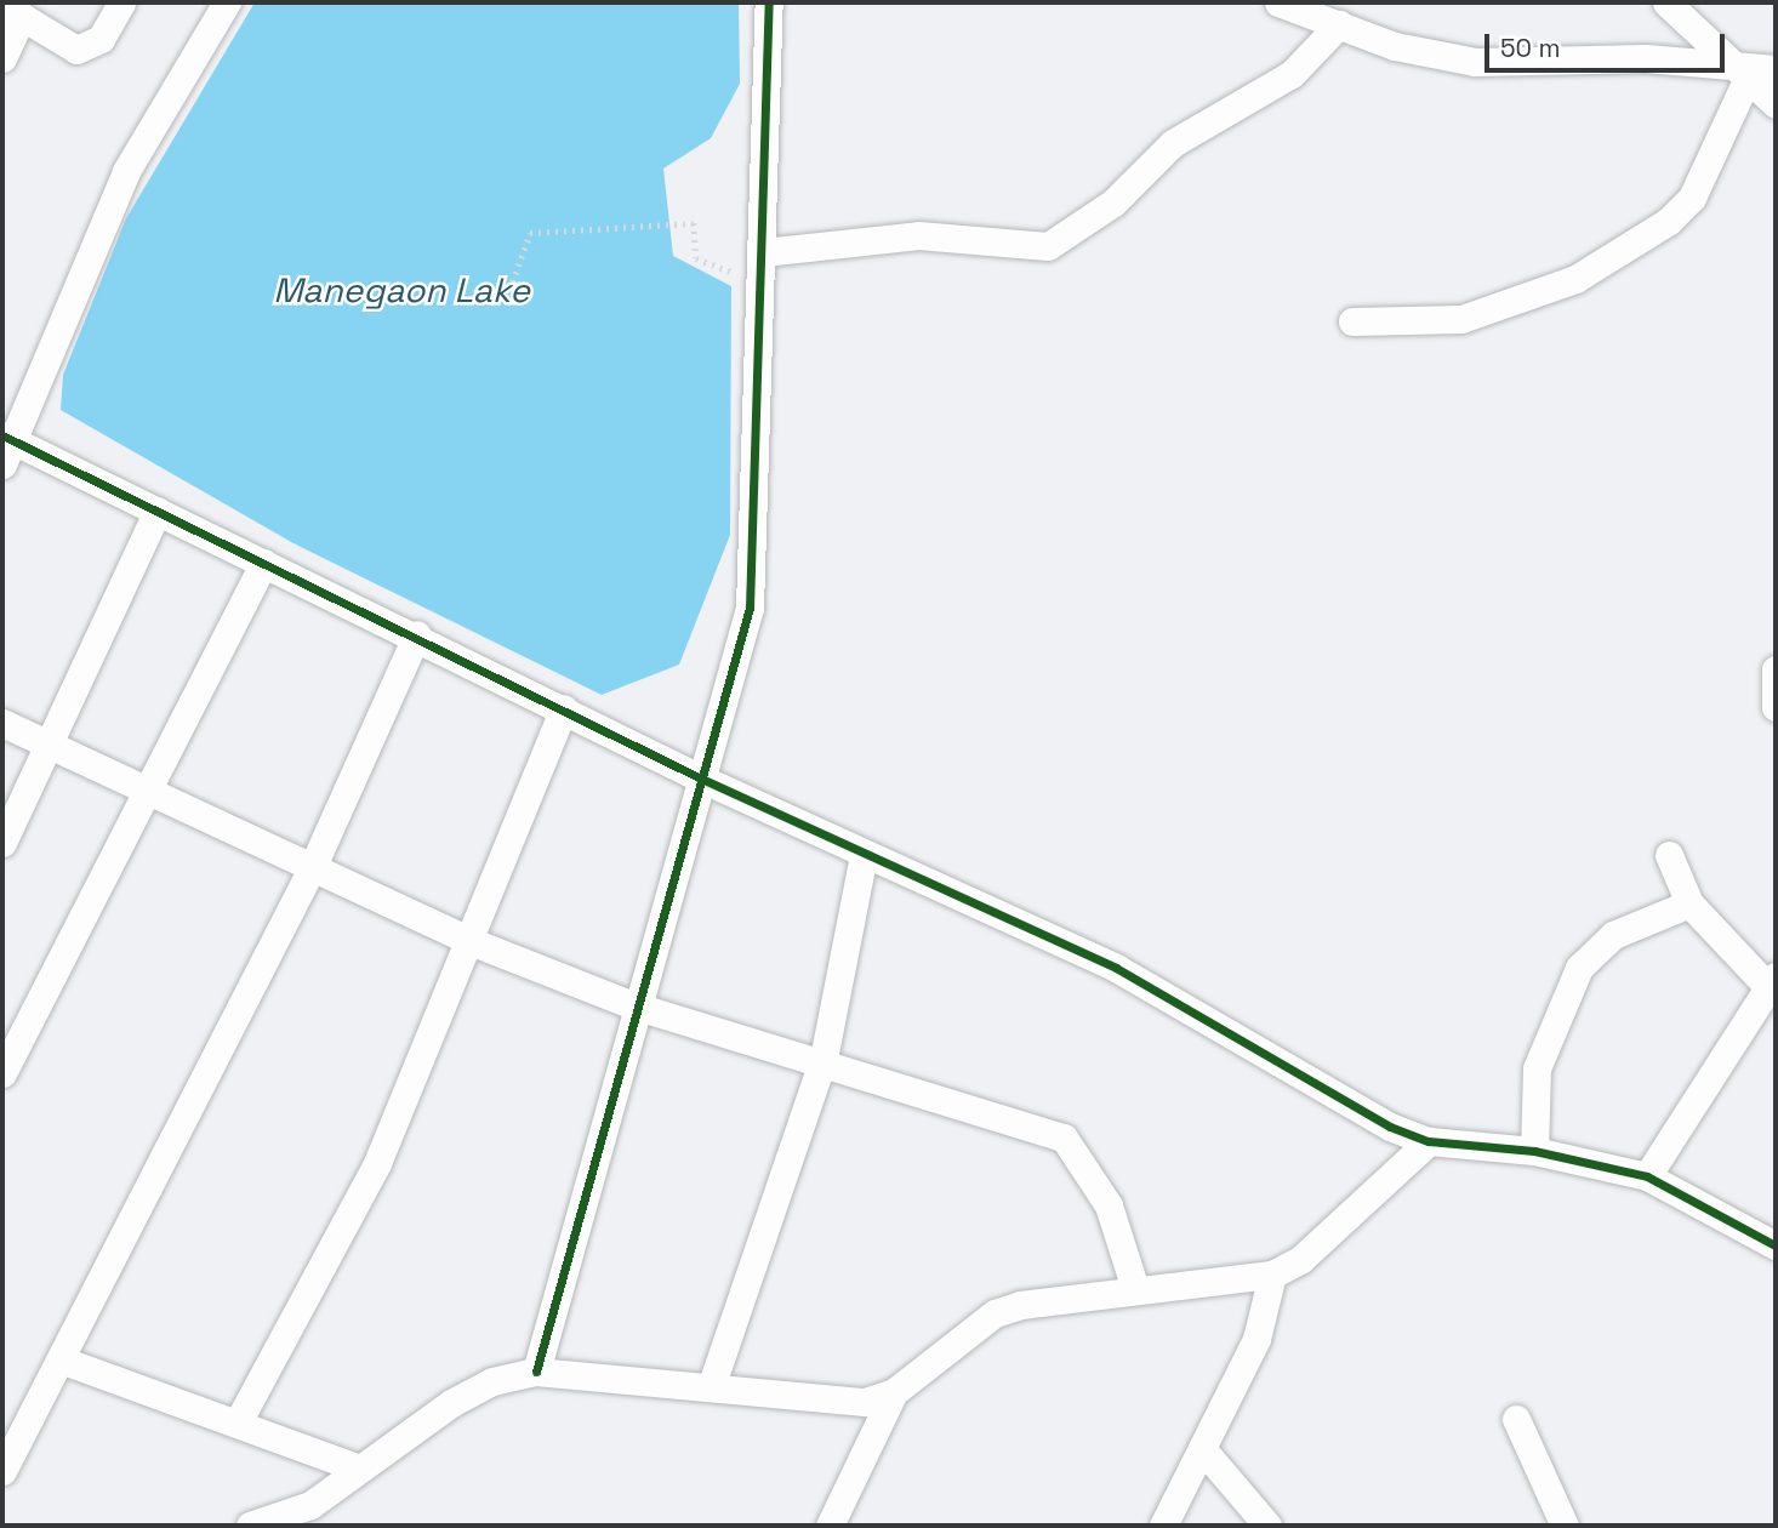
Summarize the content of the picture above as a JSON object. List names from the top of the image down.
{
  "water": ["Manegaon Lake"],
  "scale_bar": "50 m"
}
